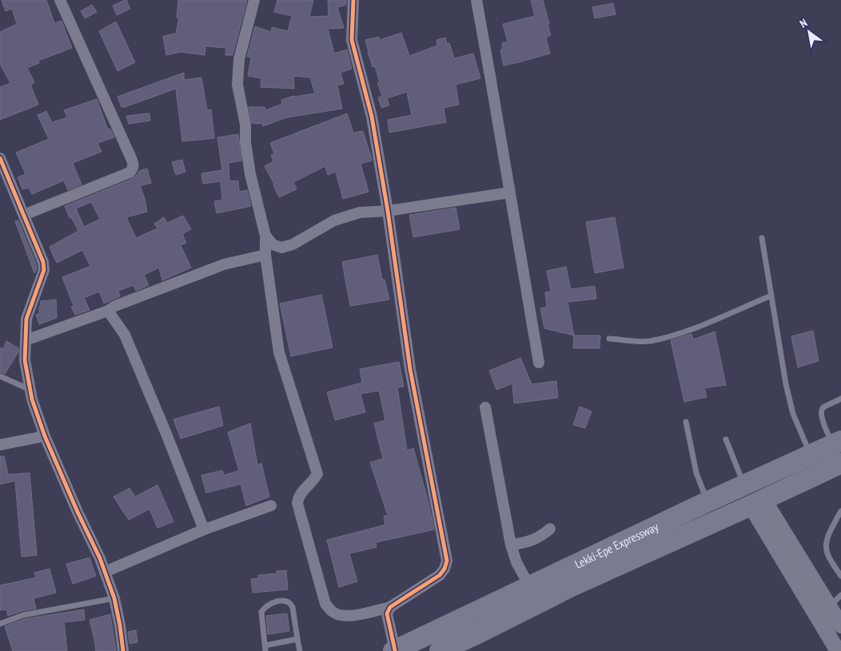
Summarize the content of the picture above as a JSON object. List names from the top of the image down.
{
  "streets": {
    "highway": ["Lekki-Epe Expressway"]
  },
  "north": "top left"
}
